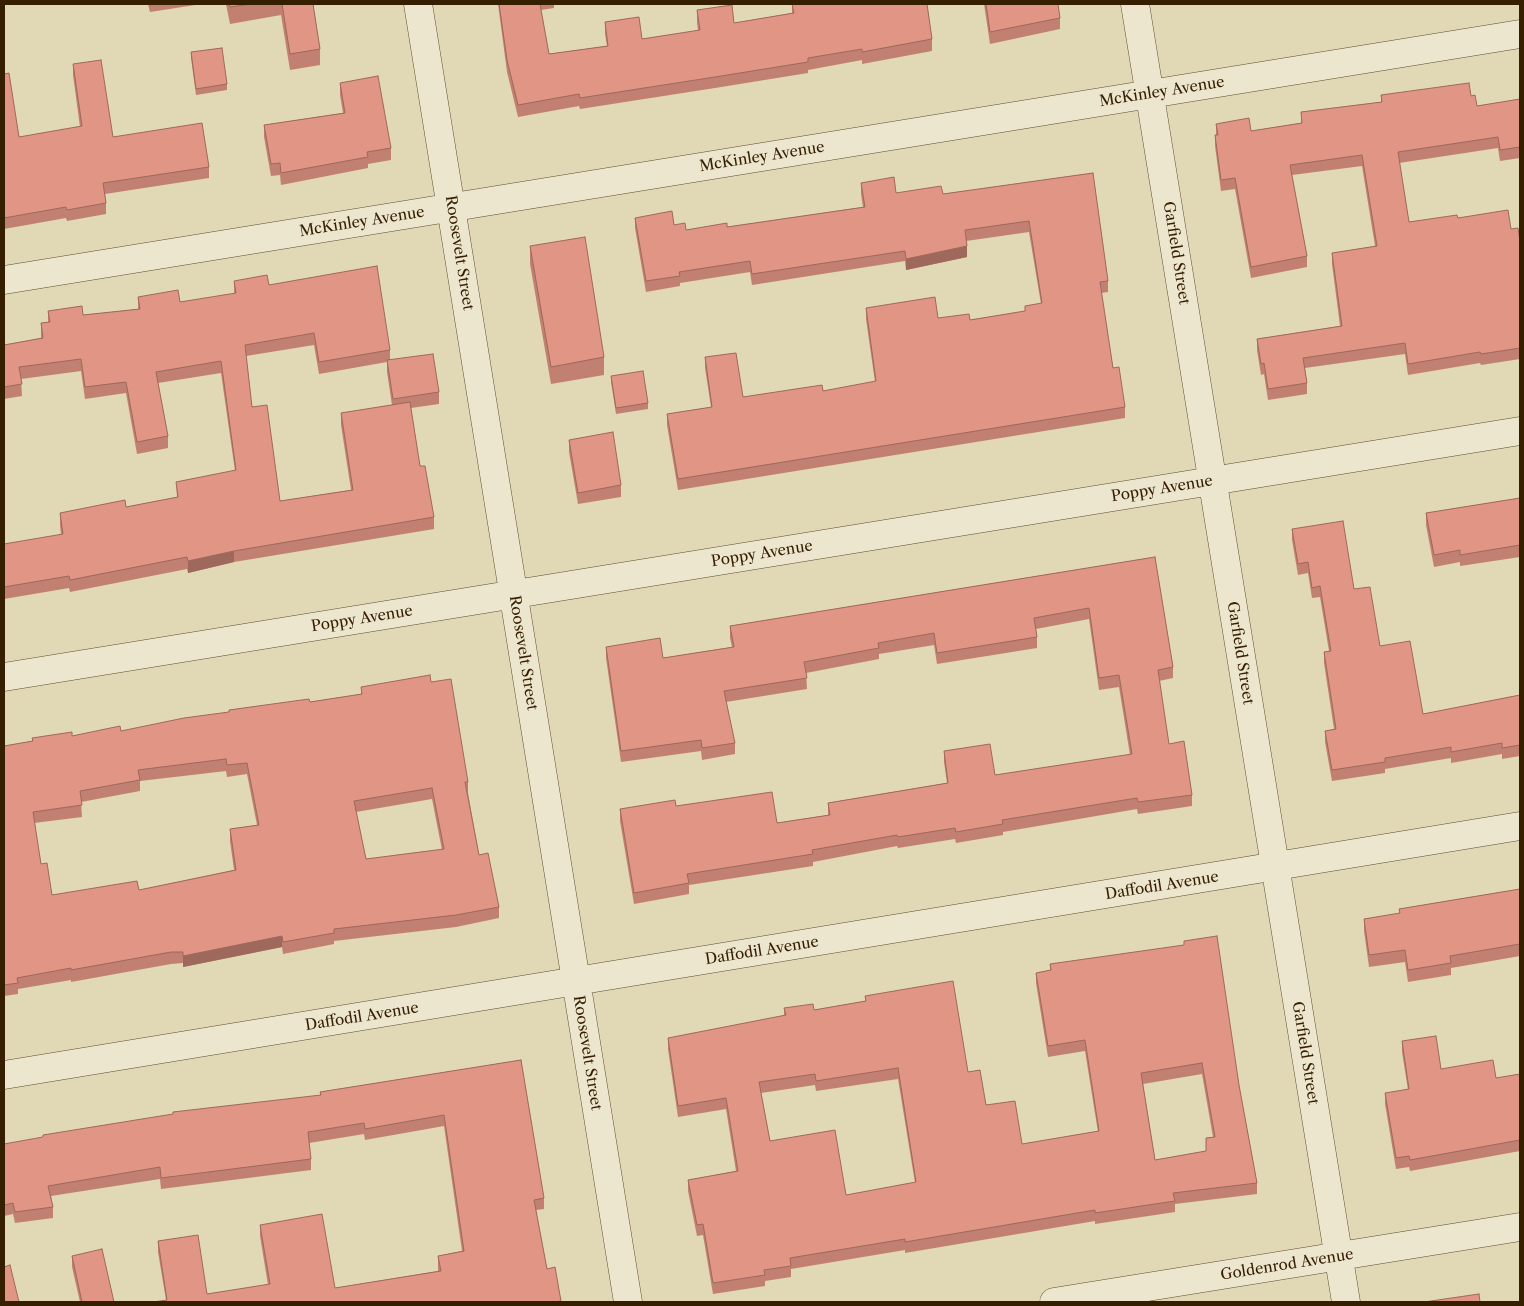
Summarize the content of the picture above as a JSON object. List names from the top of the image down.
{
  "streets": {
    "street": [
      "McKinley Avenue",
      "Roosevelt Street",
      "Garfield Street",
      "Poppy Avenue",
      "Daffodil Avenue",
      "Goldenrod Avenue"
    ]
  },
  "crossings": [
    ["McKinley Avenue", "Roosevelt Street"],
    ["McKinley Avenue", "Garfield Street"],
    ["Roosevelt Street", "Poppy Avenue"],
    ["Roosevelt Street", "Daffodil Avenue"],
    ["Garfield Street", "Poppy Avenue"],
    ["Garfield Street", "Daffodil Avenue"],
    ["Garfield Street", "Goldenrod Avenue"]
  ]
}
